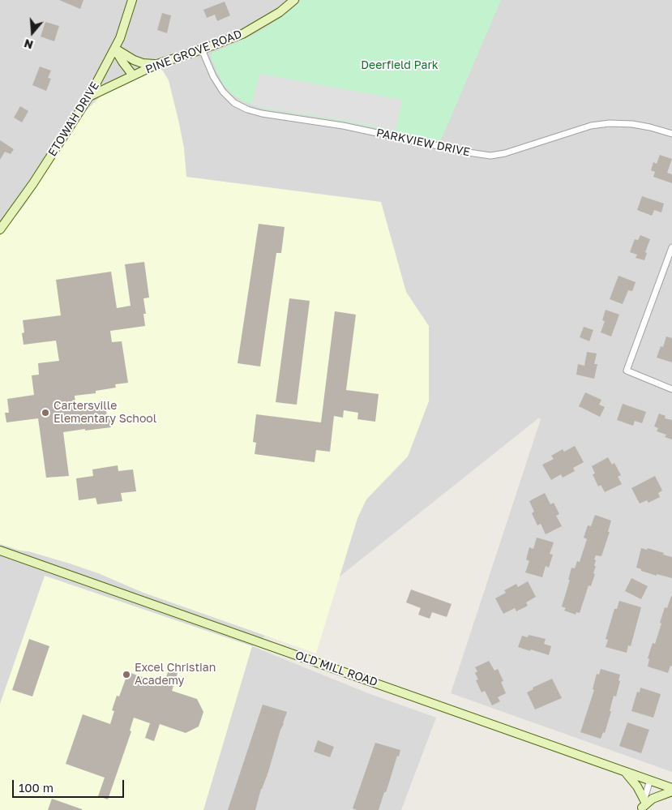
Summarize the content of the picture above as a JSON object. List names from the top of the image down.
{
  "streets": {
    "street": [
      "PINE GROVE ROAD",
      "ETOWAH DRIVE",
      "PARKVIEW DRIVE",
      "OLD MILL ROAD"
    ]
  },
  "crossings": [
    ["PINE GROVE ROAD", "ETOWAH DRIVE"],
    ["PINE GROVE ROAD", "PARKVIEW DRIVE"]
  ],
  "parks": ["Deerfield Park"],
  "places": ["Cartersville Elementary School", "Excel Christian Academy"],
  "scale_bar": "100 m",
  "north": "bottom"
}
